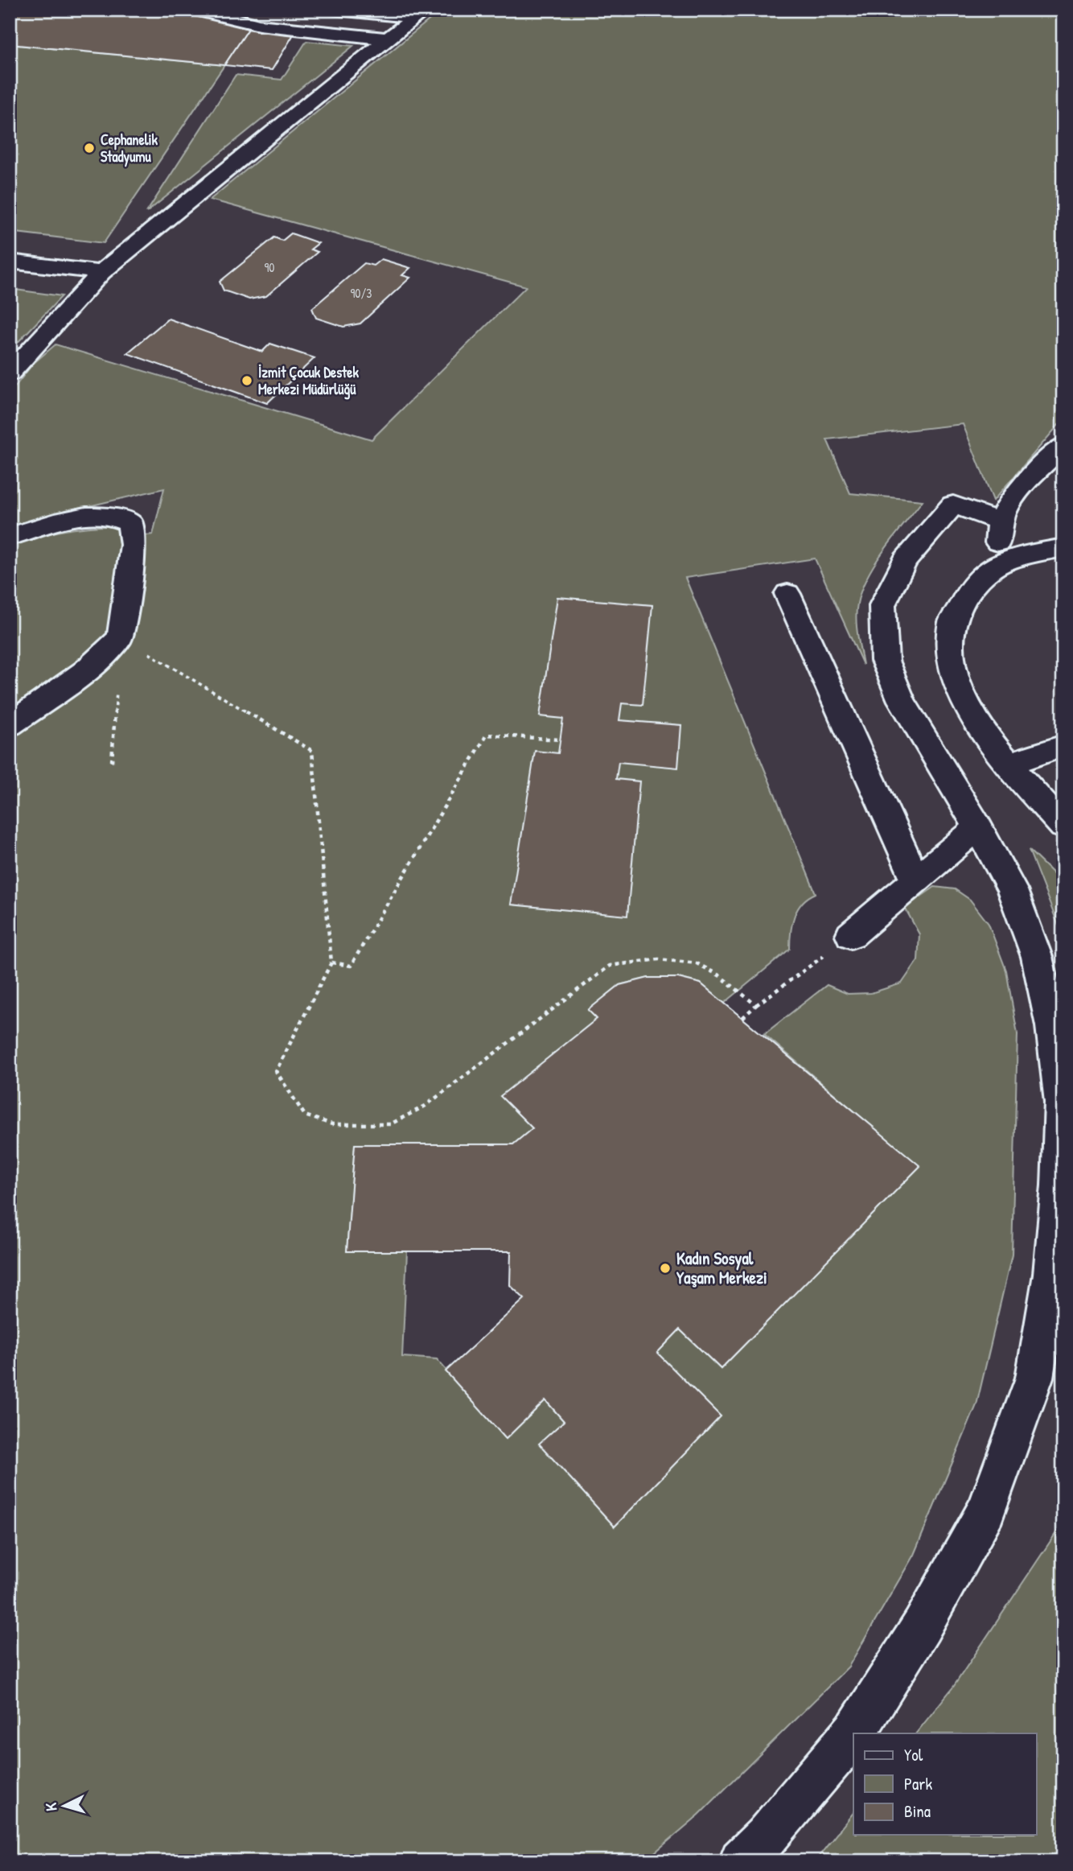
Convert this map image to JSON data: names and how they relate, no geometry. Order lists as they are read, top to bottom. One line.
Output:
{"places":["Cephanelik Stadyumu","İzmit Çocuk Destek Merkezi Müdürlüğü","Kadın Sosyal Yaşam Merkezi"],"house_numbers":["90","90/3"],"legend":["Yol","Park","Bina"],"north":"left"}
